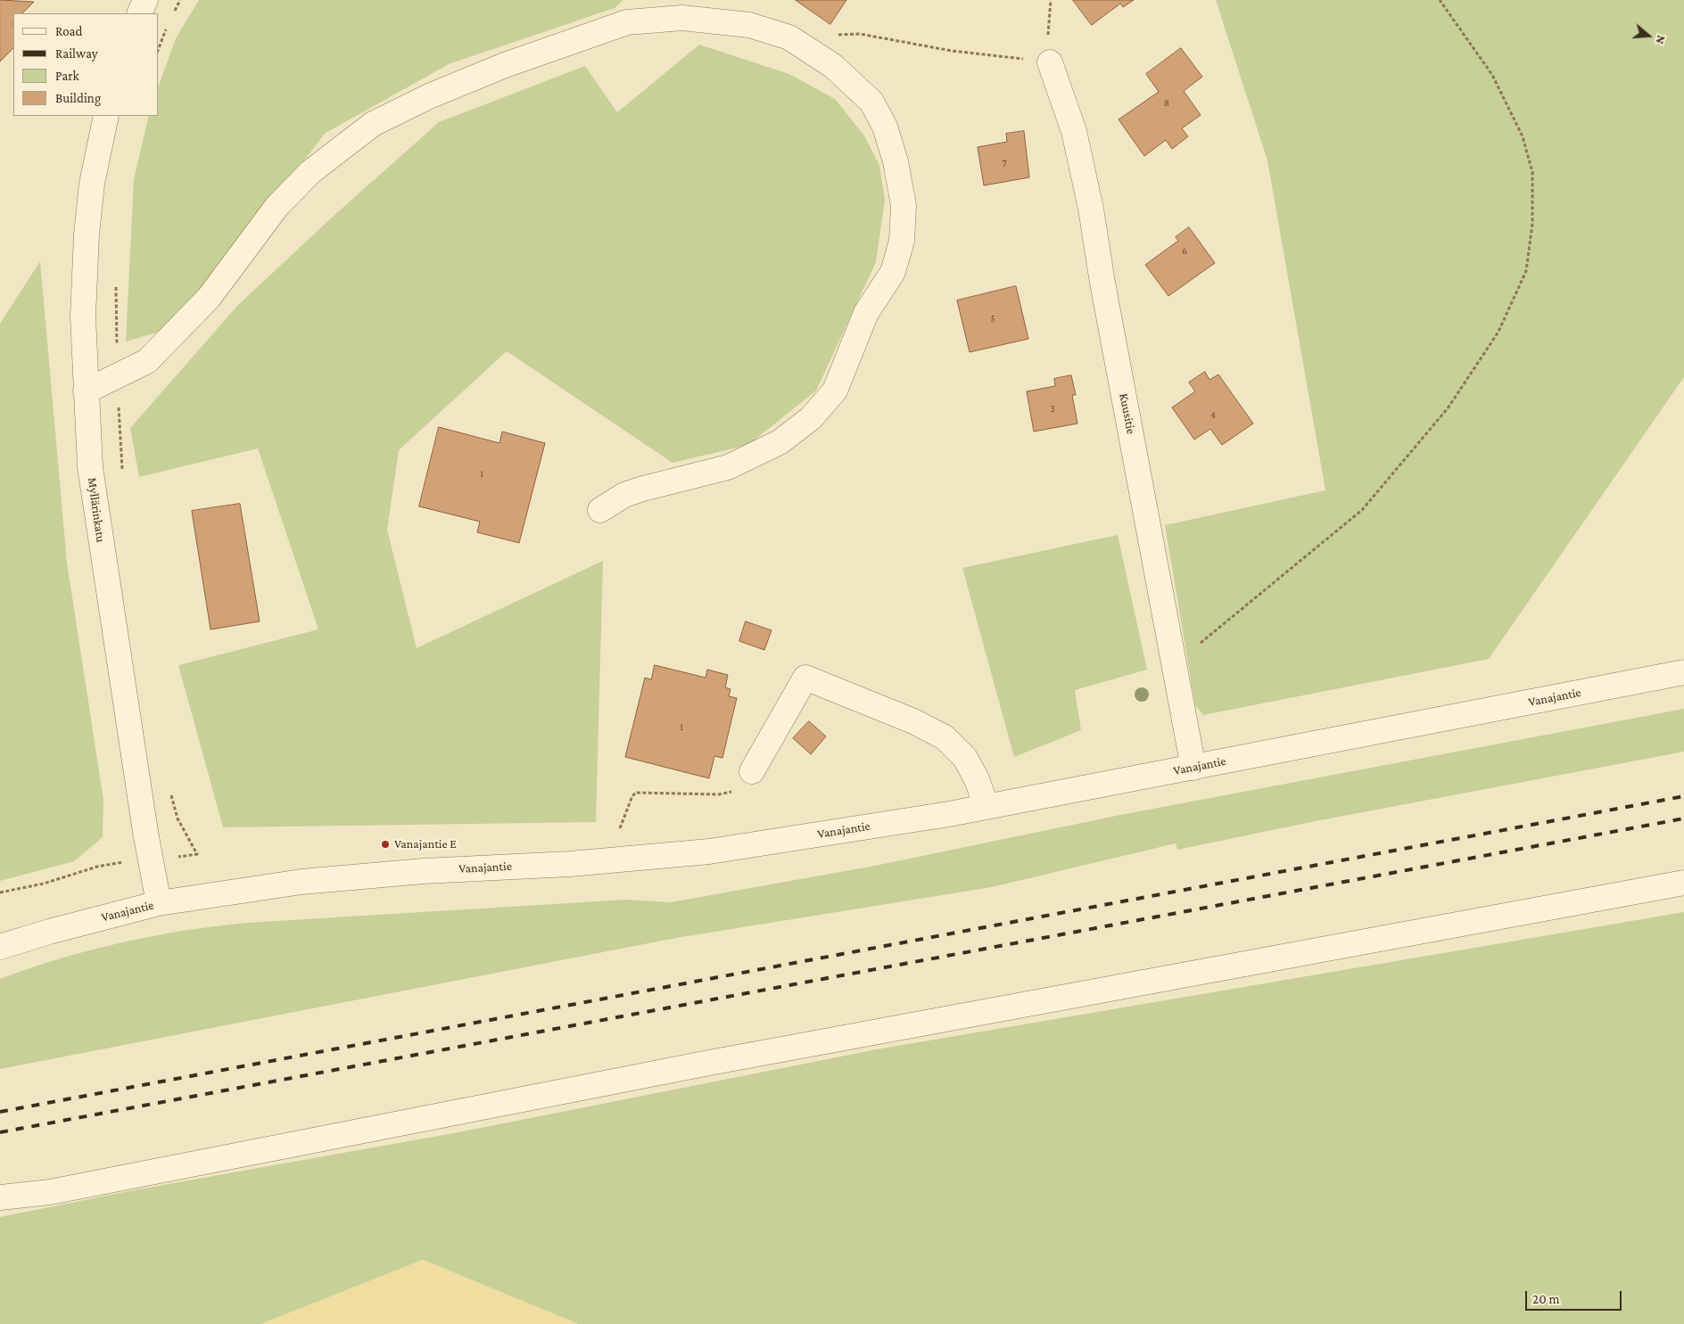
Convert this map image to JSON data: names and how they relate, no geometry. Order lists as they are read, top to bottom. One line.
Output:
{"streets":{"street":["Kuusitie","Myllärinkatu","Vanajantie"]},"crossings":[["Kuusitie","Vanajantie"],["Myllärinkatu","Vanajantie"]],"places":["Vanajantie E"],"house_numbers":["8","7","6","5","3","4","1","1"],"legend":["Road","Railway","Park","Building"],"scale_bar":"20 m","north":"right"}
